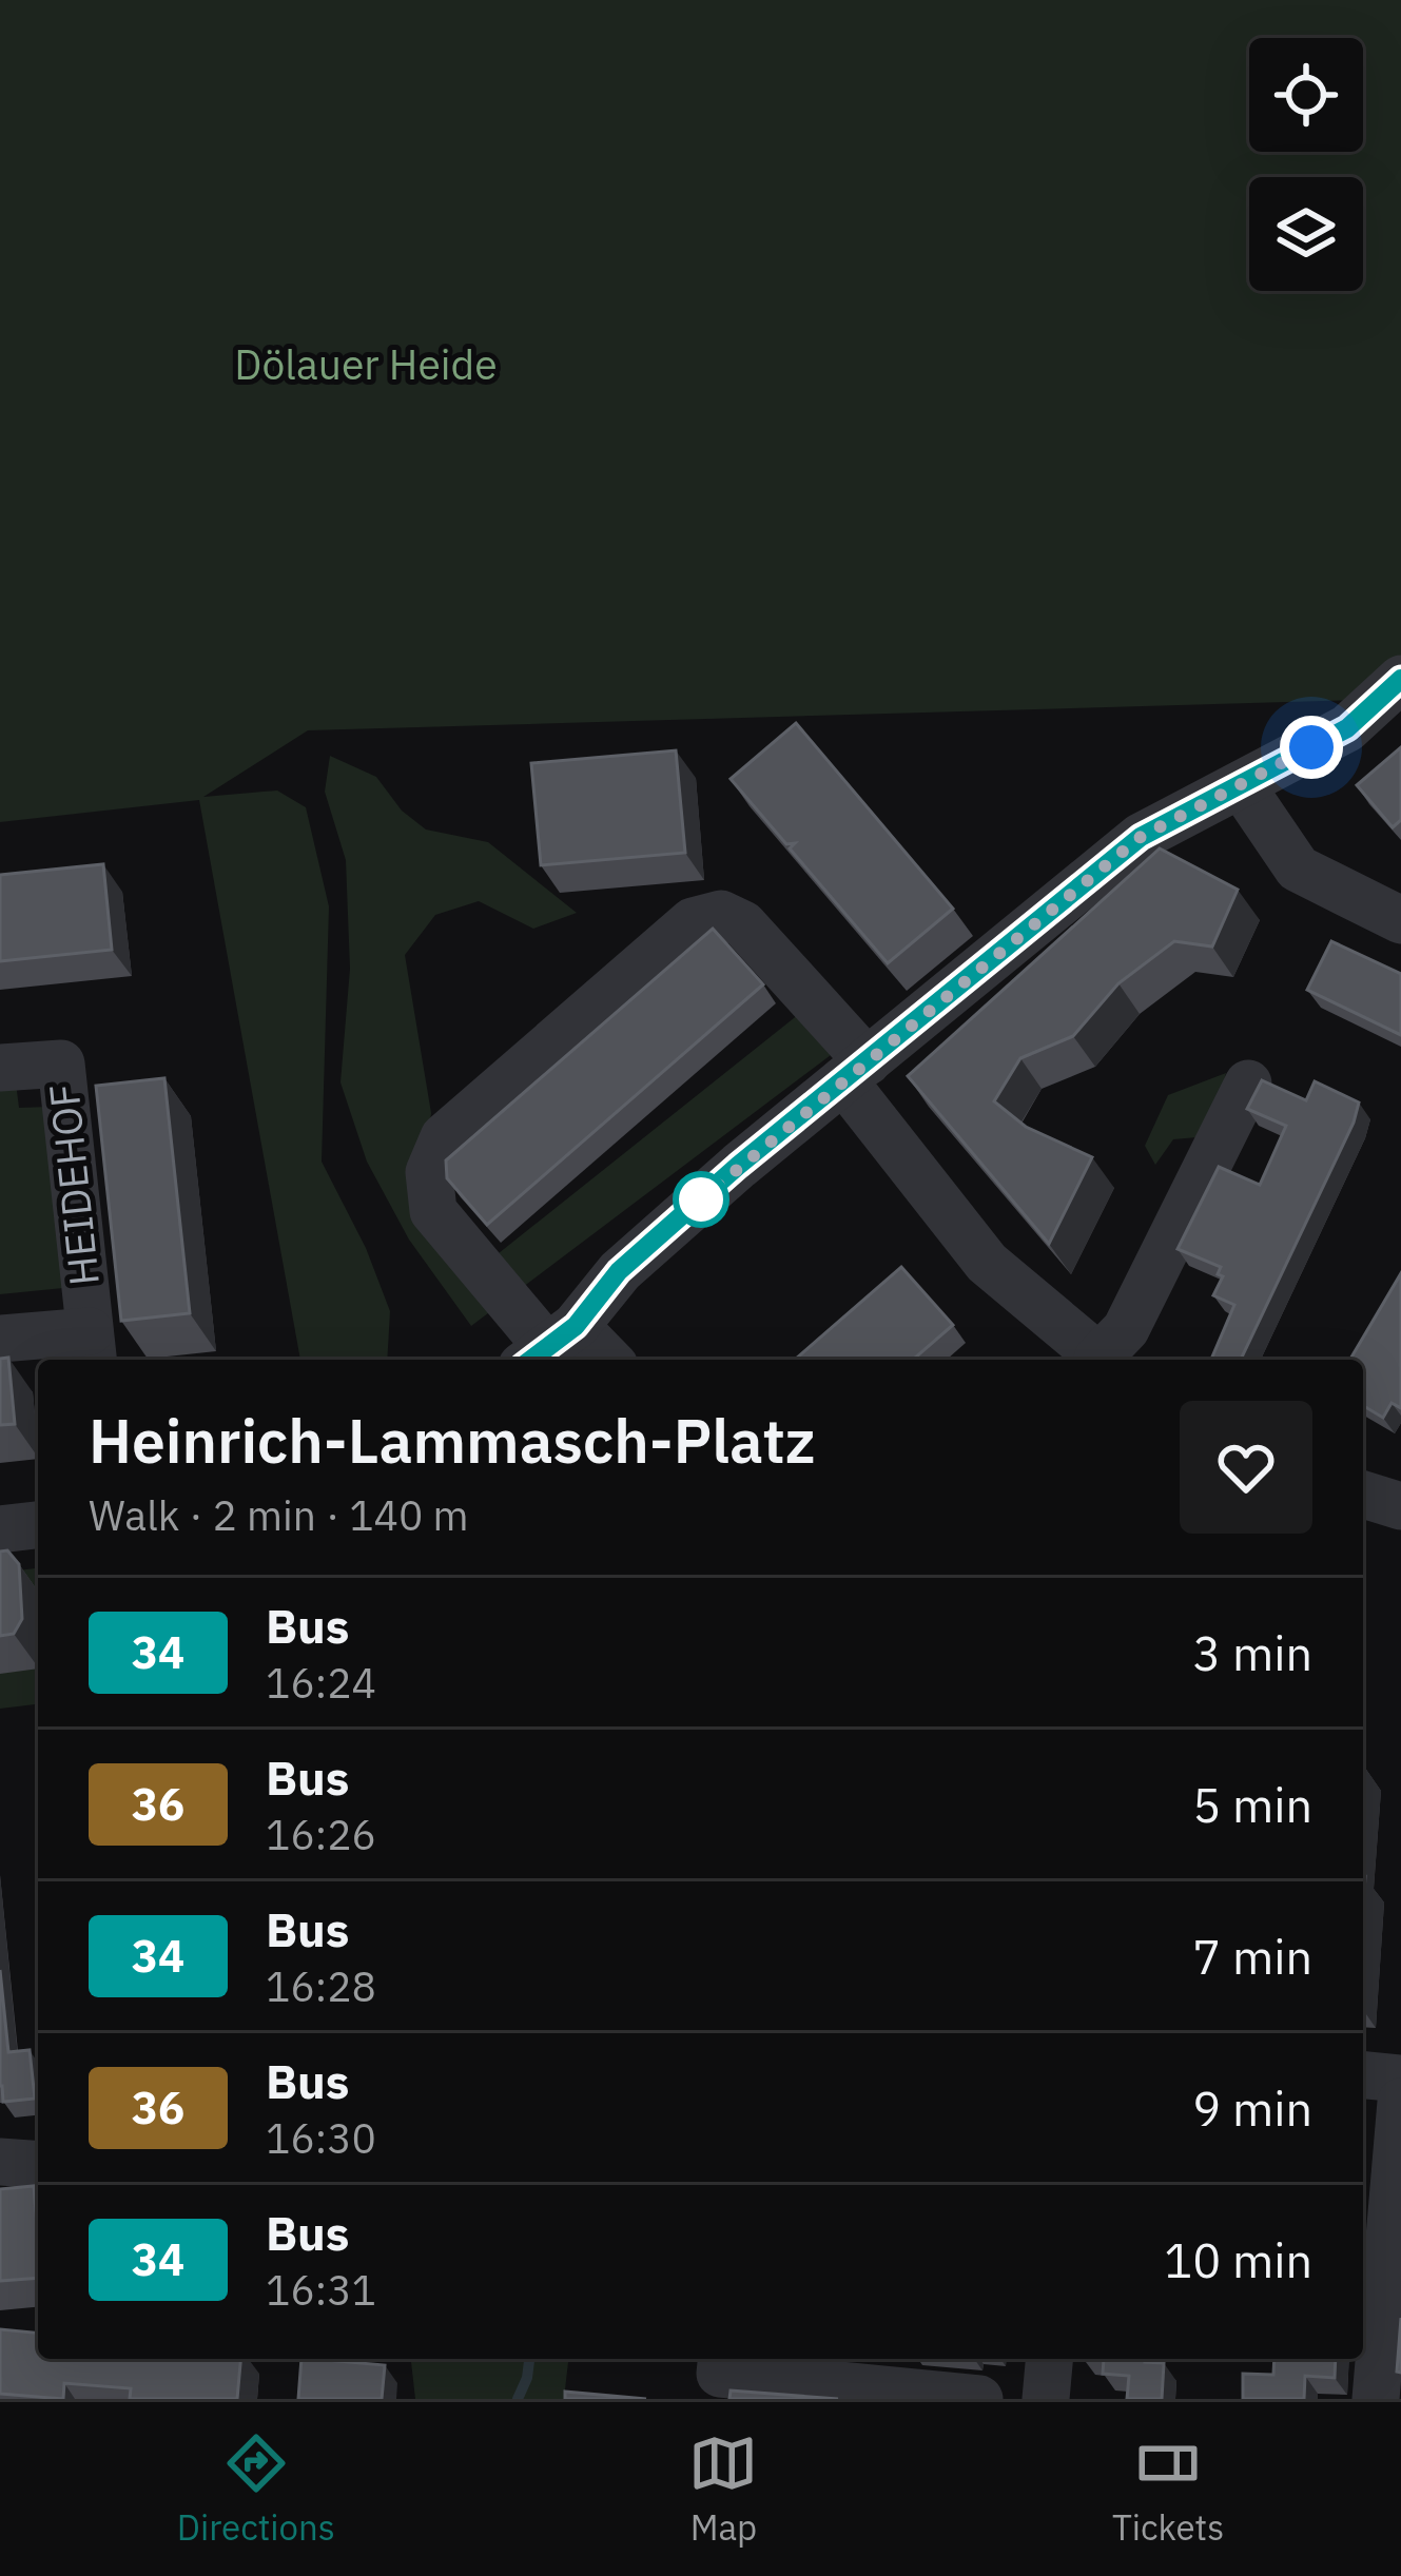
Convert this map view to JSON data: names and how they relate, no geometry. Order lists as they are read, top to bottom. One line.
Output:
{"streets":{"street":["HEIDEHOF"]},"parks":["Dölauer Heide"],"lines":["bus line 34"],"page":{"heading":["Heinrich-Lammasch-Platz","Walk · 2 min · 140 m"],"list":[{"mark":"34","name":"Bus","note":"16:24","value":"3 min"},{"mark":"36","name":"Bus","note":"16:26","value":"5 min"},{"mark":"34","name":"Bus","note":"16:28","value":"7 min"},{"mark":"36","name":"Bus","note":"16:30","value":"9 min"},{"mark":"34","name":"Bus","note":"16:31","value":"10 min"}],"tabs":["Directions","Map","Tickets"]}}
